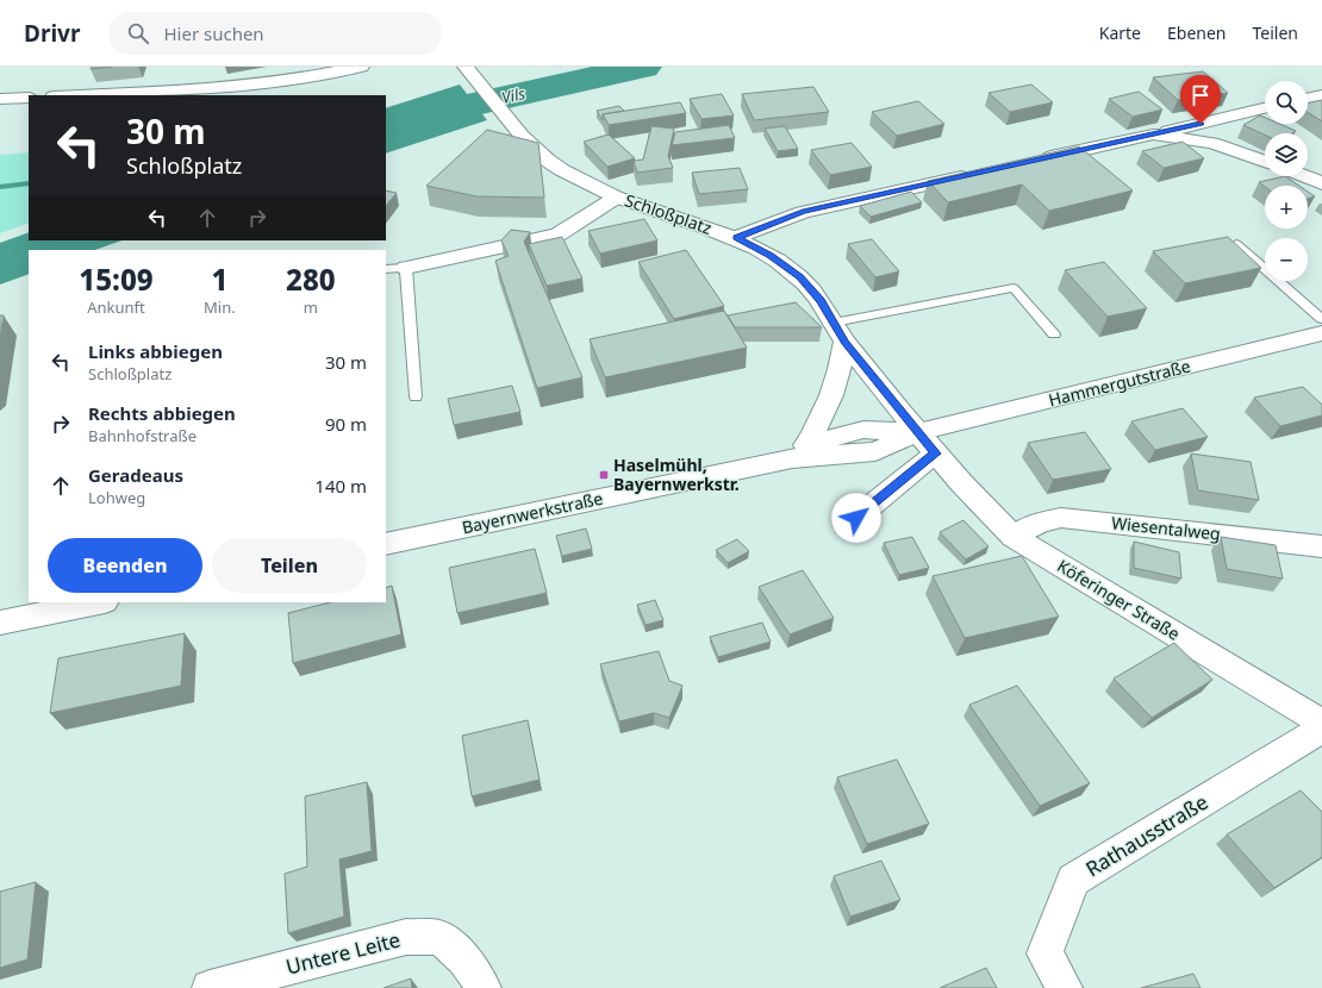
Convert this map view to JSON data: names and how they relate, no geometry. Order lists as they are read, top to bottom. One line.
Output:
{"streets":{"street":["Schloßplatz","Hammergutstraße","Bayernwerkstraße","Wiesentalweg","Köferinger Straße","Rathausstraße","Untere Leite"]},"crossings":[["Schloßplatz","Hammergutstraße"],["Schloßplatz","Bayernwerkstraße"],["Schloßplatz","Köferinger Straße"],["Hammergutstraße","Bayernwerkstraße"],["Wiesentalweg","Köferinger Straße"]],"water":["Vils"],"places":{"transit":["Haselmühl, Bayernwerkstr."]},"page":{"header":"Drivr","search":"Hier suchen","nav":["Karte","Ebenen","Teilen"],"map_buttons":["+","−"],"turn":["30 m","Schloßplatz"],"eta":["15:09","Ankunft","1","Min.","280","m"],"list":[{"name":"Links abbiegen","note":"Schloßplatz","value":"30 m"},{"name":"Rechts abbiegen","note":"Bahnhofstraße","value":"90 m"},{"name":"Geradeaus","note":"Lohweg","value":"140 m"}],"buttons":["Beenden","Teilen"]}}
